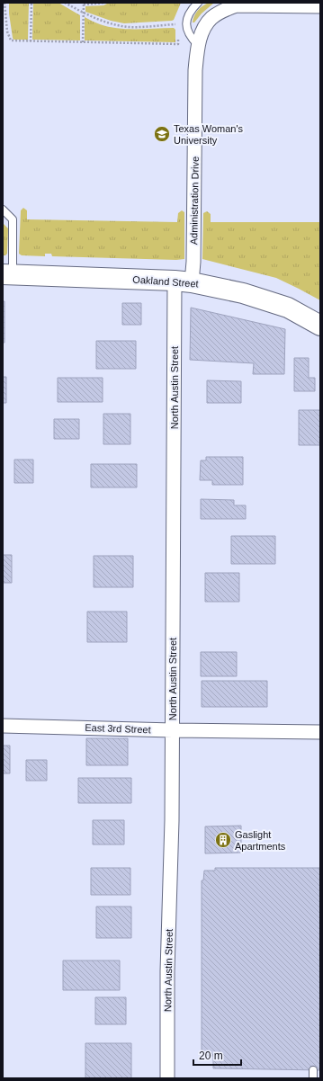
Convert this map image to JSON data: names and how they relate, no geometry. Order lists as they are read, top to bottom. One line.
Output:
{"streets":{"street":["Administration Drive","Oakland Street","North Austin Street","East 3rd Street"]},"crossings":[["Administration Drive","Oakland Street"],["Administration Drive","North Austin Street"],["Oakland Street","North Austin Street"],["North Austin Street","East 3rd Street"]],"places":{"school or university":["Texas Woman's University"],"building":["Gaslight Apartments"]},"scale_bar":"20 m"}
